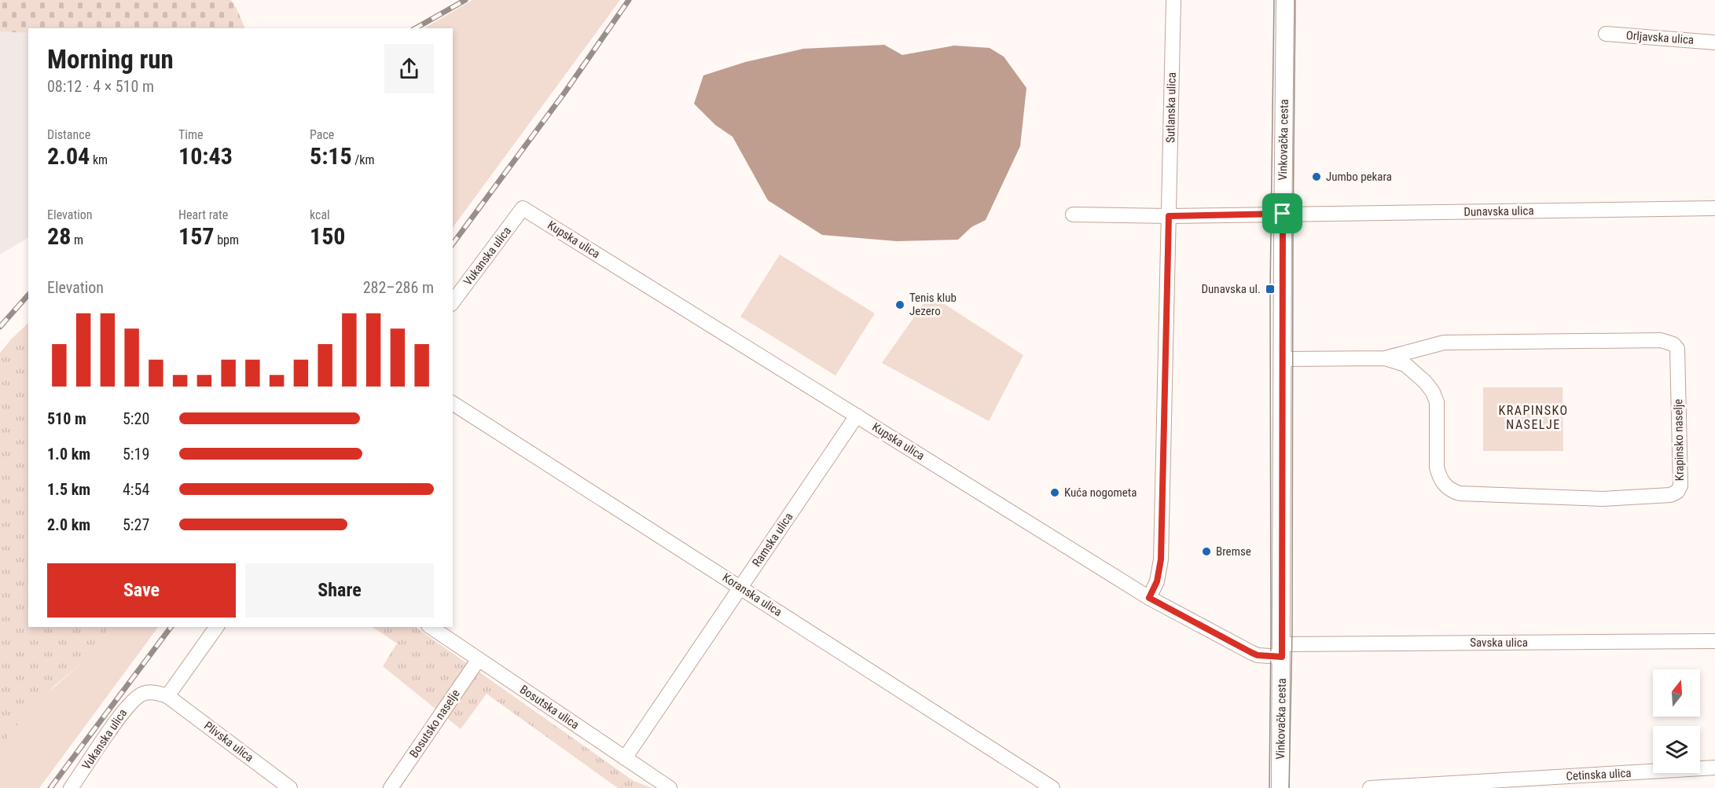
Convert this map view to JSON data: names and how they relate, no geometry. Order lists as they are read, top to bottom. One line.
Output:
{"streets":{"main road":["Vinkovačka cesta"],"street":["Orljavska ulica","Sutlanska ulica","Dunavska ulica","Kupska ulica","Vukanska ulica","Krapinsko naselje","Ramska ulica","Koranska ulica","Savska ulica","Bosutska ulica","Bosutsko naselje","Plivska ulica","Cetinska ulica"]},"crossings":[["Sutlanska ulica","Kupska ulica"],["Vinkovačka cesta","Dunavska ulica"],["Vinkovačka cesta","Kupska ulica"],["Vinkovačka cesta","Krapinsko naselje"],["Vinkovačka cesta","Savska ulica"],["Kupska ulica","Vukanska ulica"],["Kupska ulica","Ramska ulica"],["Kupska ulica","Savska ulica"],["Vukanska ulica","Plivska ulica"],["Ramska ulica","Koranska ulica"],["Ramska ulica","Bosutska ulica"],["Bosutska ulica","Bosutsko naselje"]],"districts":["KRAPINSKO NASELJE"],"places":{"other":["Jumbo pekara","Tenis klub Jezero","Kuća nogometa","Bremse"],"transit":["Dunavska ul."]},"north":"top","page":{"heading":["Morning run","08:12 · 4 × 510 m"],"stats":[["Distance","2.04 km"],["Time","10:43"],["Pace","5:15 /km"],["Elevation","28 m"],["Heart rate","157 bpm"],["kcal","150"]],"chart":["Elevation","282–286 m"],"list":[{"name":"510 m","note":"5:20"},{"name":"1.0 km","note":"5:19"},{"name":"1.5 km","note":"4:54"},{"name":"2.0 km","note":"5:27"}],"buttons":["Save","Share"]}}
